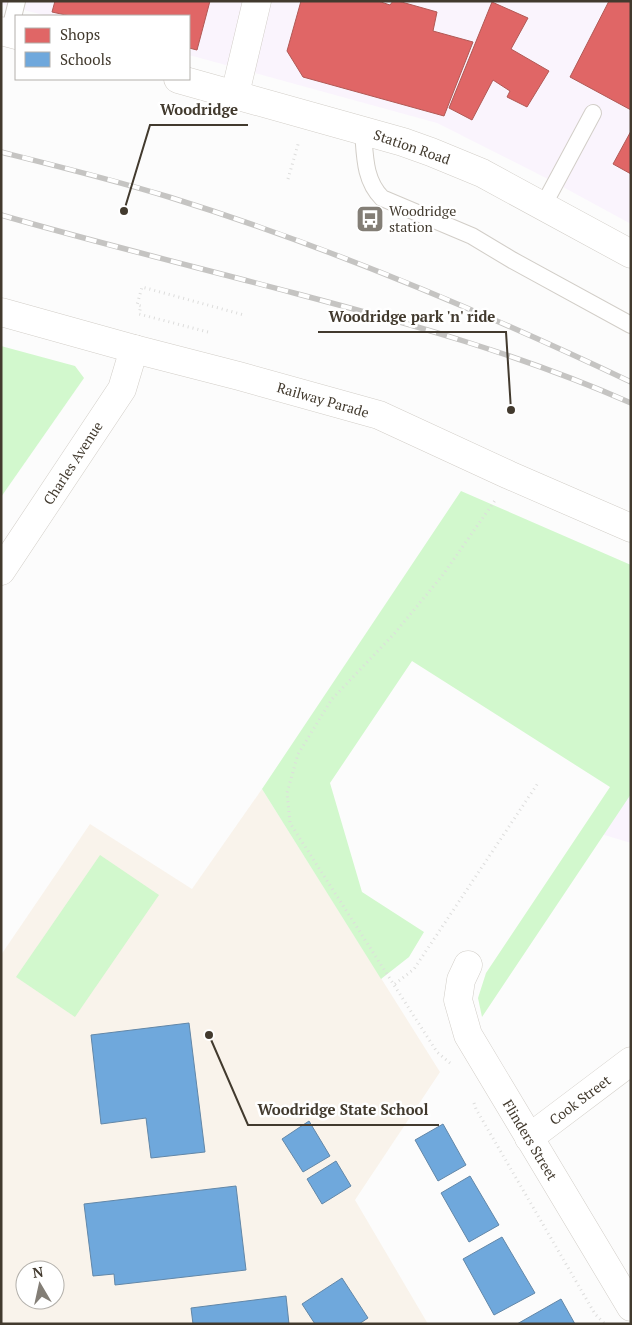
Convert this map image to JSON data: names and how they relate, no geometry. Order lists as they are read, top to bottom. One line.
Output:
{"streets":{"street":["Station Road","Railway Parade","Charles Avenue","Cook Street","Flinders Street"]},"crossings":[["Railway Parade","Charles Avenue"],["Cook Street","Flinders Street"]],"places":{"other":["Woodridge","Woodridge park 'n' ride","Woodridge State School"],"bus stop":["Woodridge station"]},"legend":["Shops","Schools"],"north":"top"}
